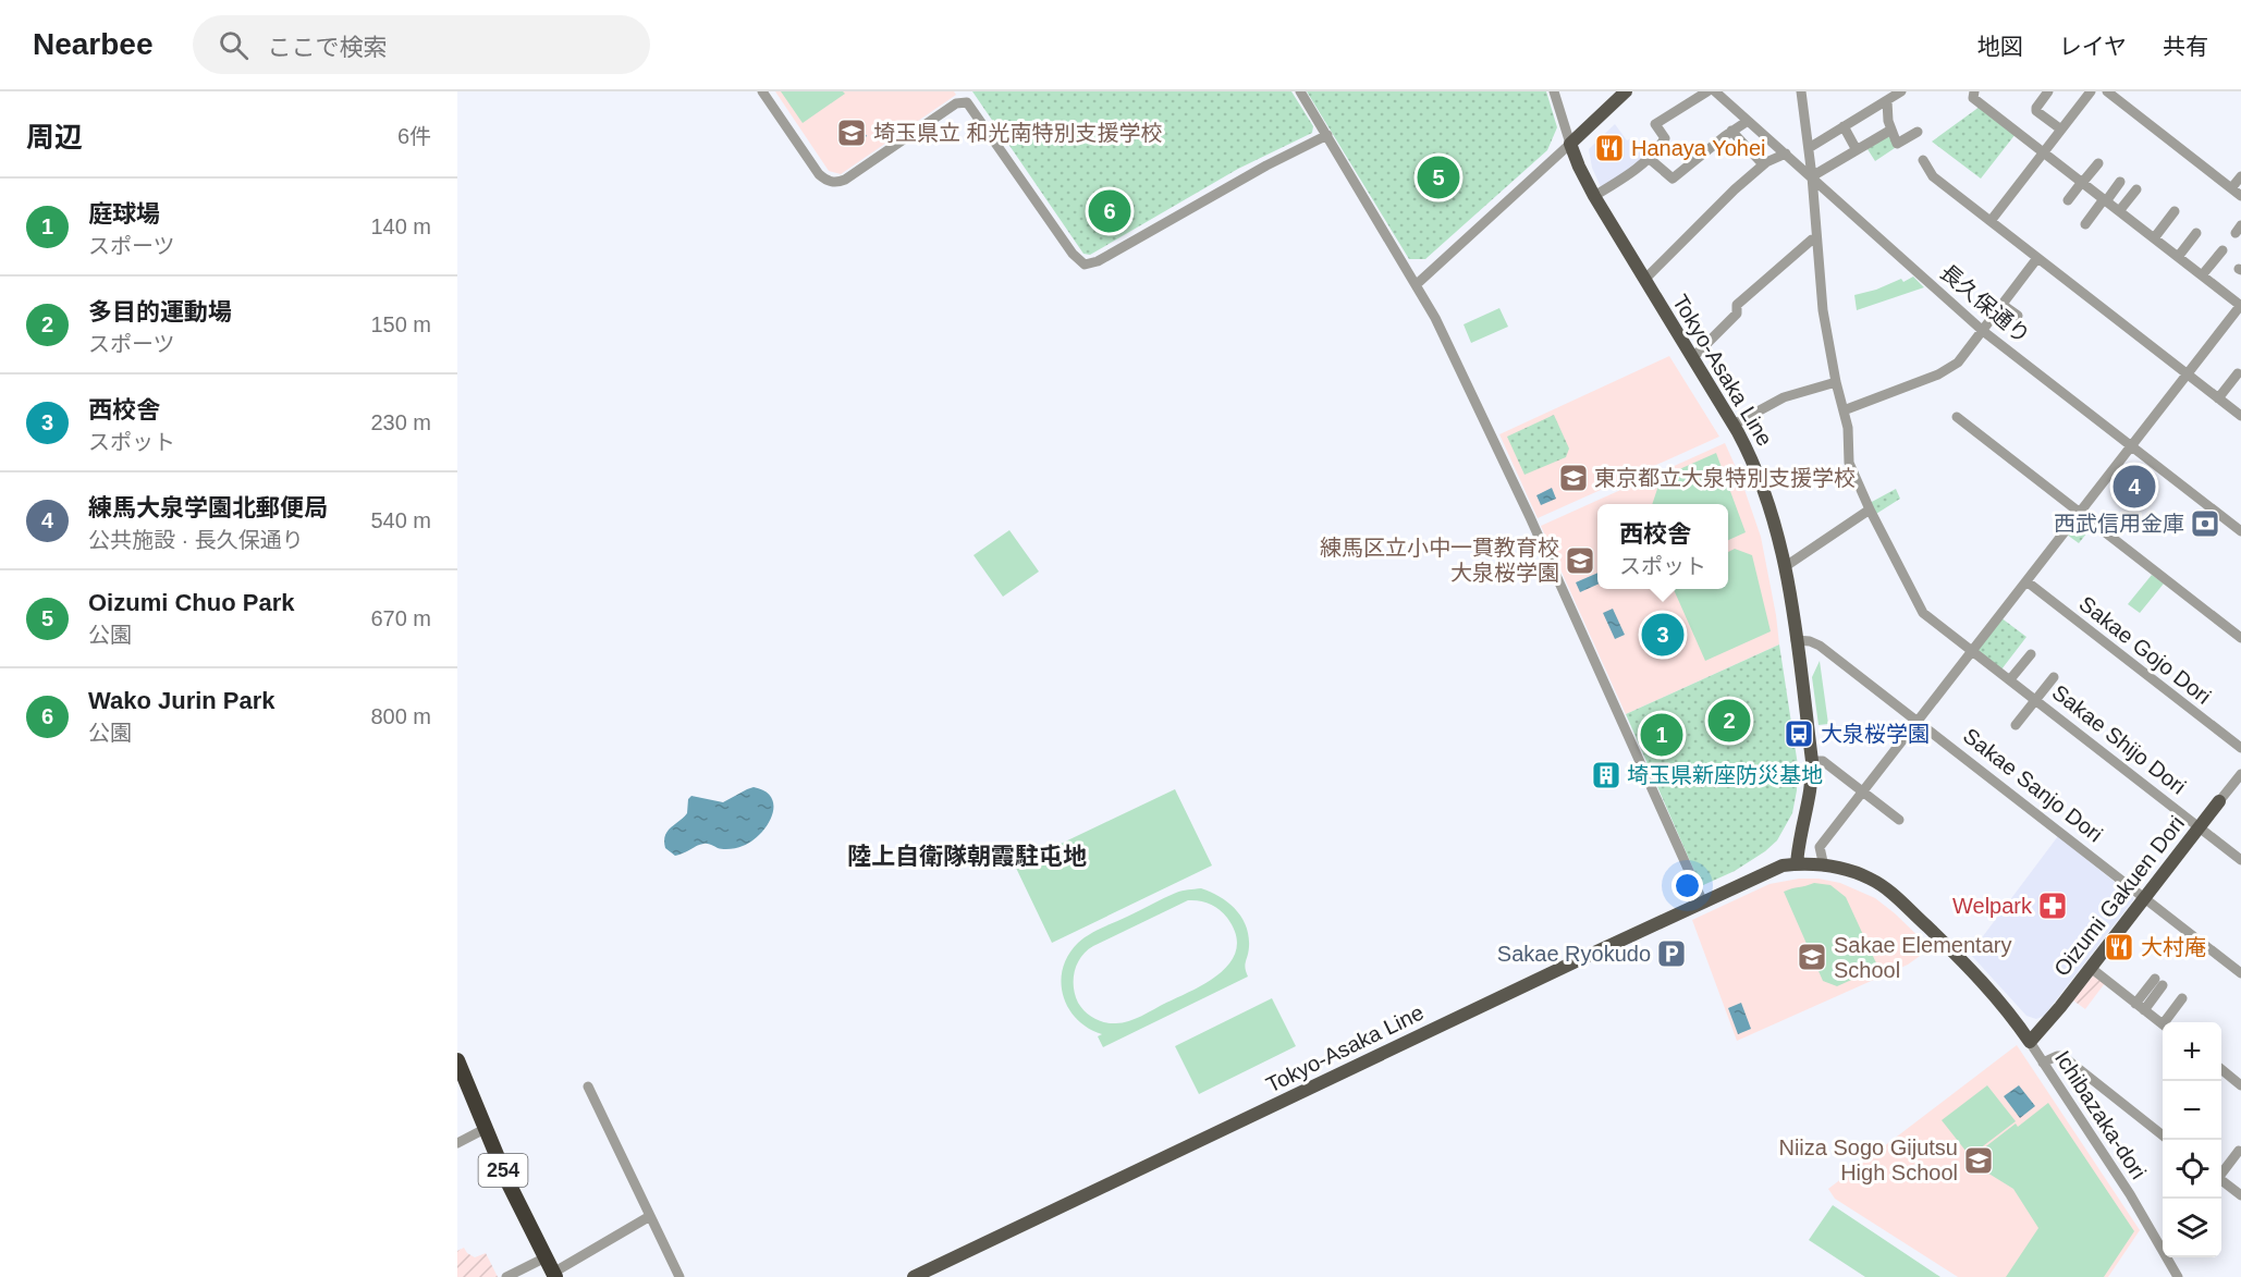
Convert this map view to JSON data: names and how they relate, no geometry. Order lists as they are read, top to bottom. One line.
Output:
{"streets":{"highway":["254"],"main road":["Tokyo-Asaka Line","Oizumi Gakuen Dori"],"street":["長久保通り","Sakae Gojo Dori","Sakae Shijo Dori","Sakae Sanjo Dori","Ichibazaka-dori"]},"crossings":[["長久保通り","Sakae Shijo Dori"],["Tokyo-Asaka Line","Sakae Sanjo Dori"],["Tokyo-Asaka Line","Oizumi Gakuen Dori"],["Tokyo-Asaka Line","Ichibazaka-dori"],["Sakae Shijo Dori","Oizumi Gakuen Dori"],["Sakae Sanjo Dori","Oizumi Gakuen Dori"],["Oizumi Gakuen Dori","Ichibazaka-dori"]],"districts":["陸上自衛隊朝霞駐屯地"],"places":{"school or university":["埼玉県立 和光南特別支援学校","東京都立大泉特別支援学校","練馬区立小中一貫教育校 大泉桜学園","Sakae Elementary School","Niiza Sogo Gijutsu High School"],"restaurant":["Hanaya Yohei","大村庵"],"bank":["西武信用金庫"],"bus stop":["大泉桜学園"],"building":["埼玉県新座防災基地"],"pharmacy":["Welpark"],"parking":["Sakae Ryokudo"]},"page":{"header":"Nearbee","search":"ここで検索","nav":["地図","レイヤ","共有"],"heading":["周辺","6件"],"pins":["5","6","4","3","2","1"],"list":[{"mark":"1","name":"庭球場","note":"スポーツ","value":"140 m"},{"mark":"2","name":"多目的運動場","note":"スポーツ","value":"150 m"},{"mark":"3","name":"西校舎","note":"スポット","value":"230 m"},{"mark":"4","name":"練馬大泉学園北郵便局","note":"公共施設 · 長久保通り","value":"540 m"},{"mark":"5","name":"Oizumi Chuo Park","note":"公園","value":"670 m"},{"mark":"6","name":"Wako Jurin Park","note":"公園","value":"800 m"}],"popup":["西校舎","スポット"],"map_buttons":["+","−"]}}
